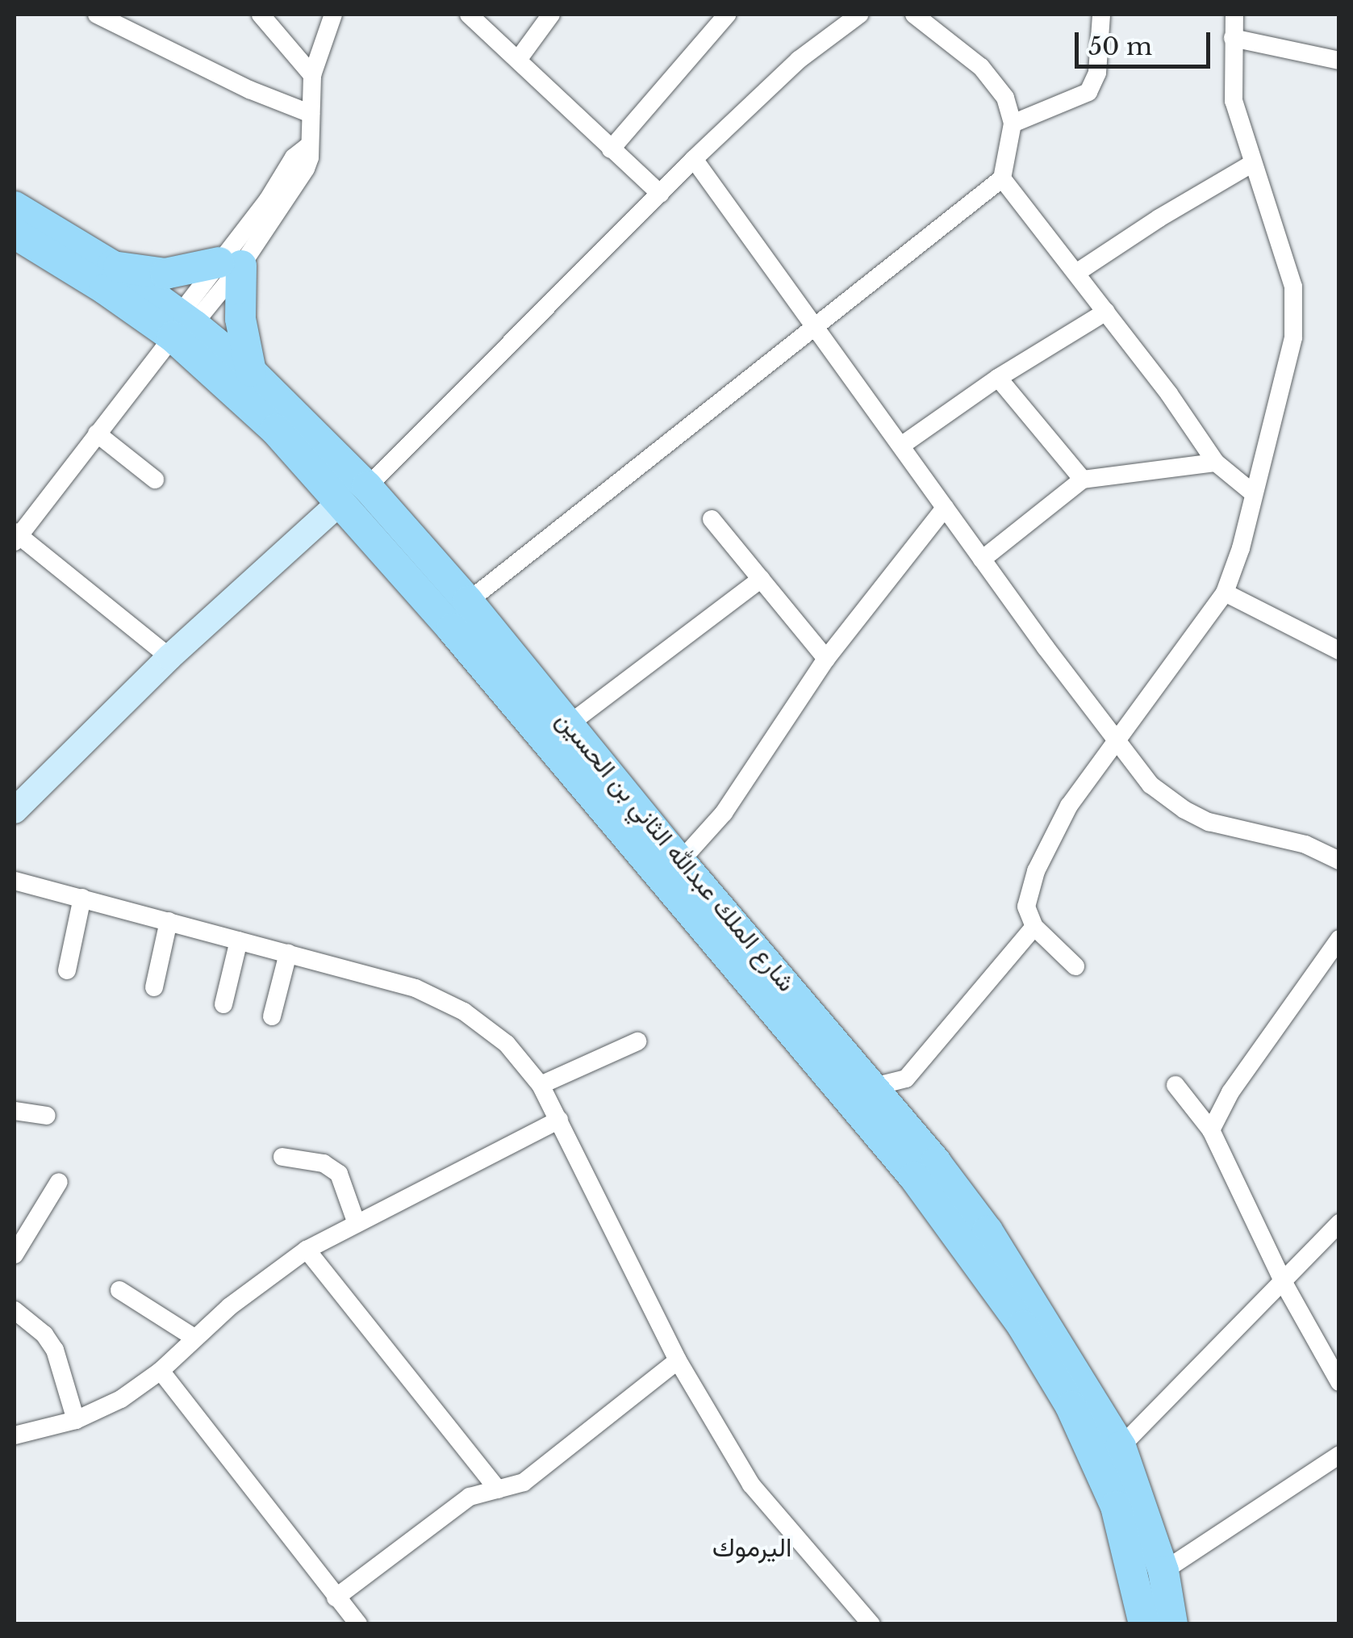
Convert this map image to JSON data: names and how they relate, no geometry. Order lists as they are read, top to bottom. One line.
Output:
{"streets":{"main road":["شارع الملك عبدالله الثاني بن الحسين"]},"districts":["اليرموك"],"scale_bar":"50 m"}
